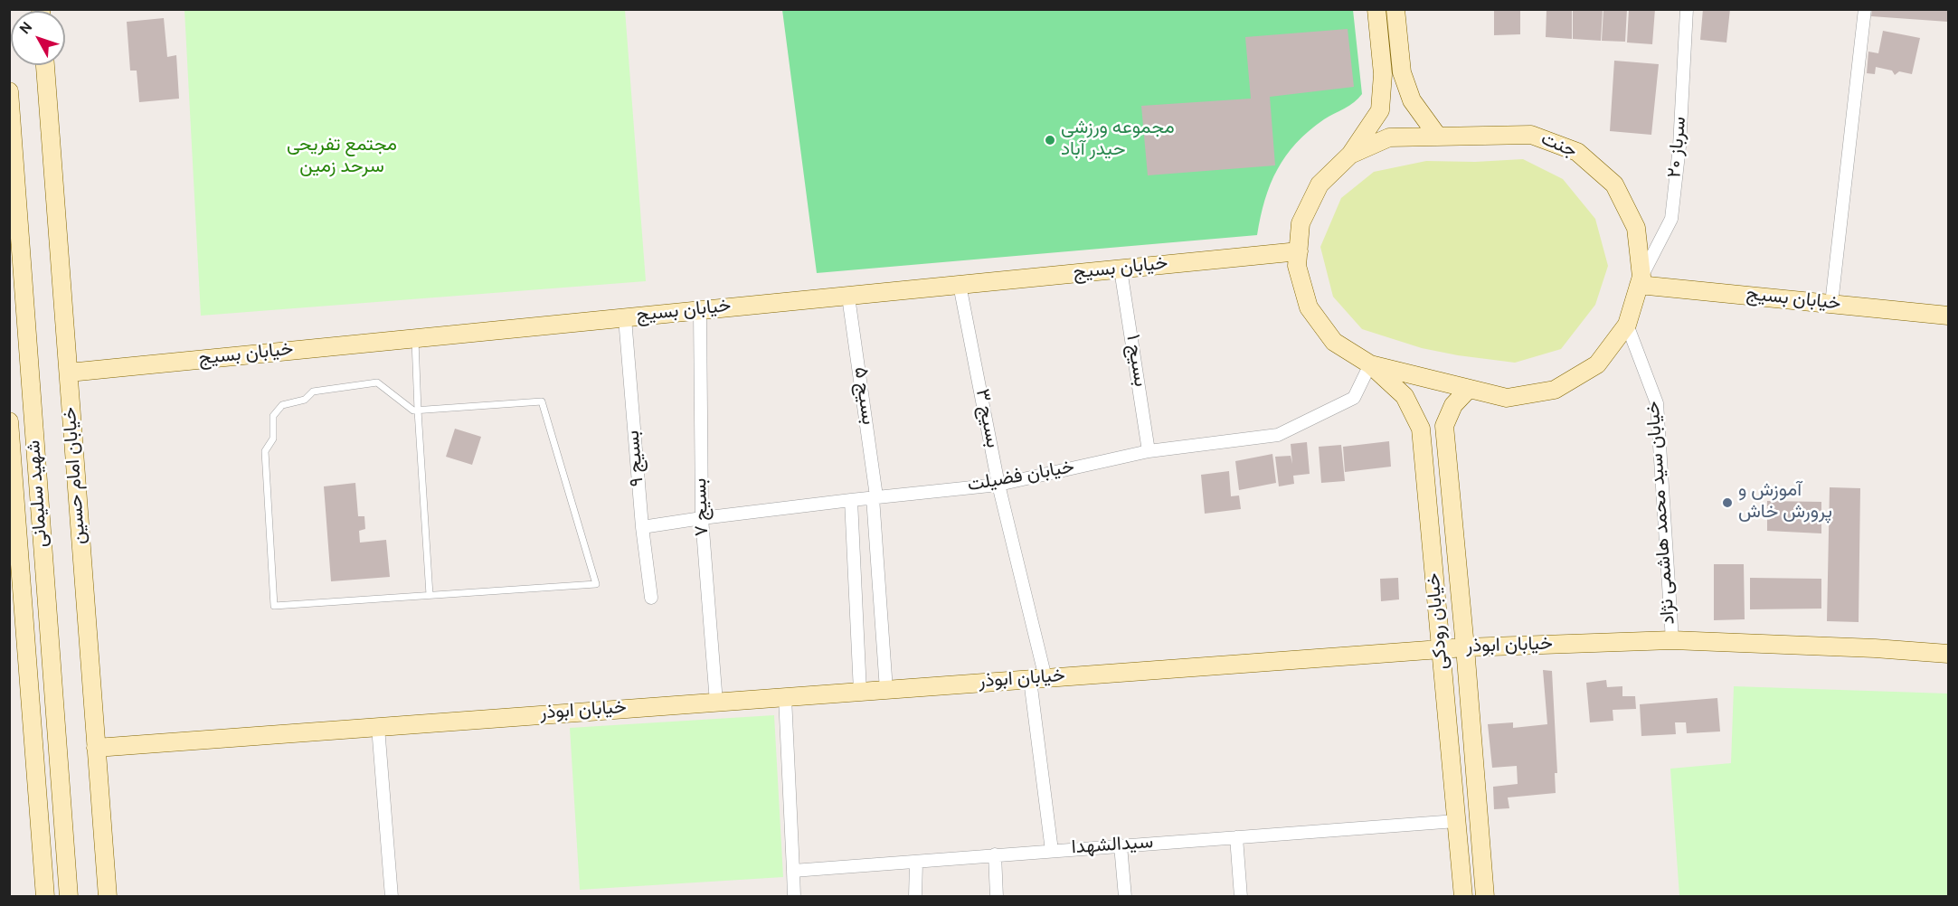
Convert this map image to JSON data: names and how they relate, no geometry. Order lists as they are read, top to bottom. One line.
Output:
{"streets":{"street":["جنت","سرباز ۲۰","خیابان بسیج","بسیج ۱","بسیج ۵","بسیج ۳","بسیج ۹","خیابان امام حسین","خیابان فضیلت","شهید سلیمانی","بسیج ۷","خیابان سید محمد هاشمی نژاد","خیابان رودکی","خیابان ابوذر","سیدالشهدا"]},"crossings":[["جنت","سرباز ۲۰"],["جنت","خیابان بسیج"],["جنت","خیابان فضیلت"],["جنت","خیابان سید محمد هاشمی نژاد"],["جنت","خیابان رودکی"],["سرباز ۲۰","خیابان بسیج"],["خیابان بسیج","بسیج ۱"],["خیابان بسیج","بسیج ۵"],["خیابان بسیج","بسیج ۳"],["خیابان بسیج","بسیج ۹"],["خیابان بسیج","خیابان امام حسین"],["خیابان بسیج","بسیج ۷"],["بسیج ۱","خیابان فضیلت"],["بسیج ۵","خیابان فضیلت"],["بسیج ۵","خیابان ابوذر"],["بسیج ۳","خیابان فضیلت"],["بسیج ۳","خیابان ابوذر"],["بسیج ۳","سیدالشهدا"],["بسیج ۹","خیابان فضیلت"],["خیابان امام حسین","خیابان ابوذر"],["خیابان فضیلت","بسیج ۷"],["خیابان فضیلت","خیابان رودکی"],["بسیج ۷","خیابان ابوذر"],["خیابان سید محمد هاشمی نژاد","خیابان ابوذر"],["خیابان رودکی","خیابان ابوذر"],["خیابان رودکی","سیدالشهدا"]],"parks":["مجتمع تفریحی سرحد زمین"],"places":["مجموعه ورزشی حیدر آباد","آموزش و پرورش خاش"],"north":"top left"}
